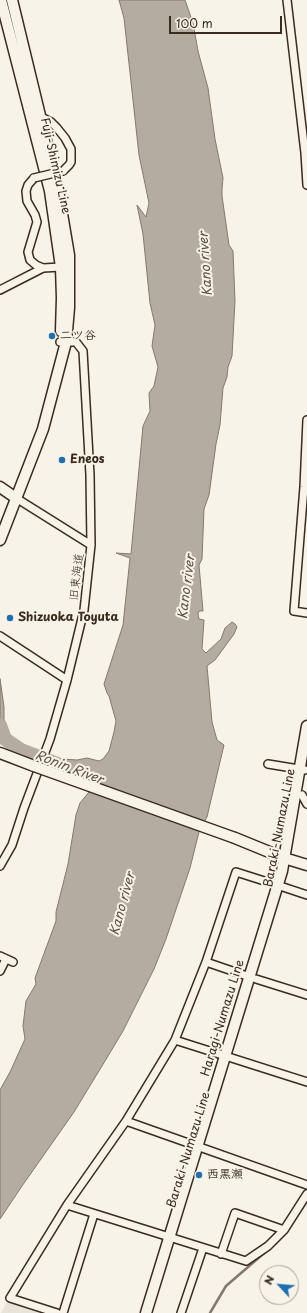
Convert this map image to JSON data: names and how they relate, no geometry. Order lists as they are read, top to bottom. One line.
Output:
{"streets":{"main road":["Fuji-Shimizu Line","Baraki-Numazu Line"],"street":["旧東海道"]},"crossings":[["Fuji-Shimizu Line","旧東海道"]],"water":["Kano river","Ronin River"],"places":["二ツ谷","Eneos","Shizuoka Toyuta","西黒瀬"],"scale_bar":"100 m","north":"top left"}
